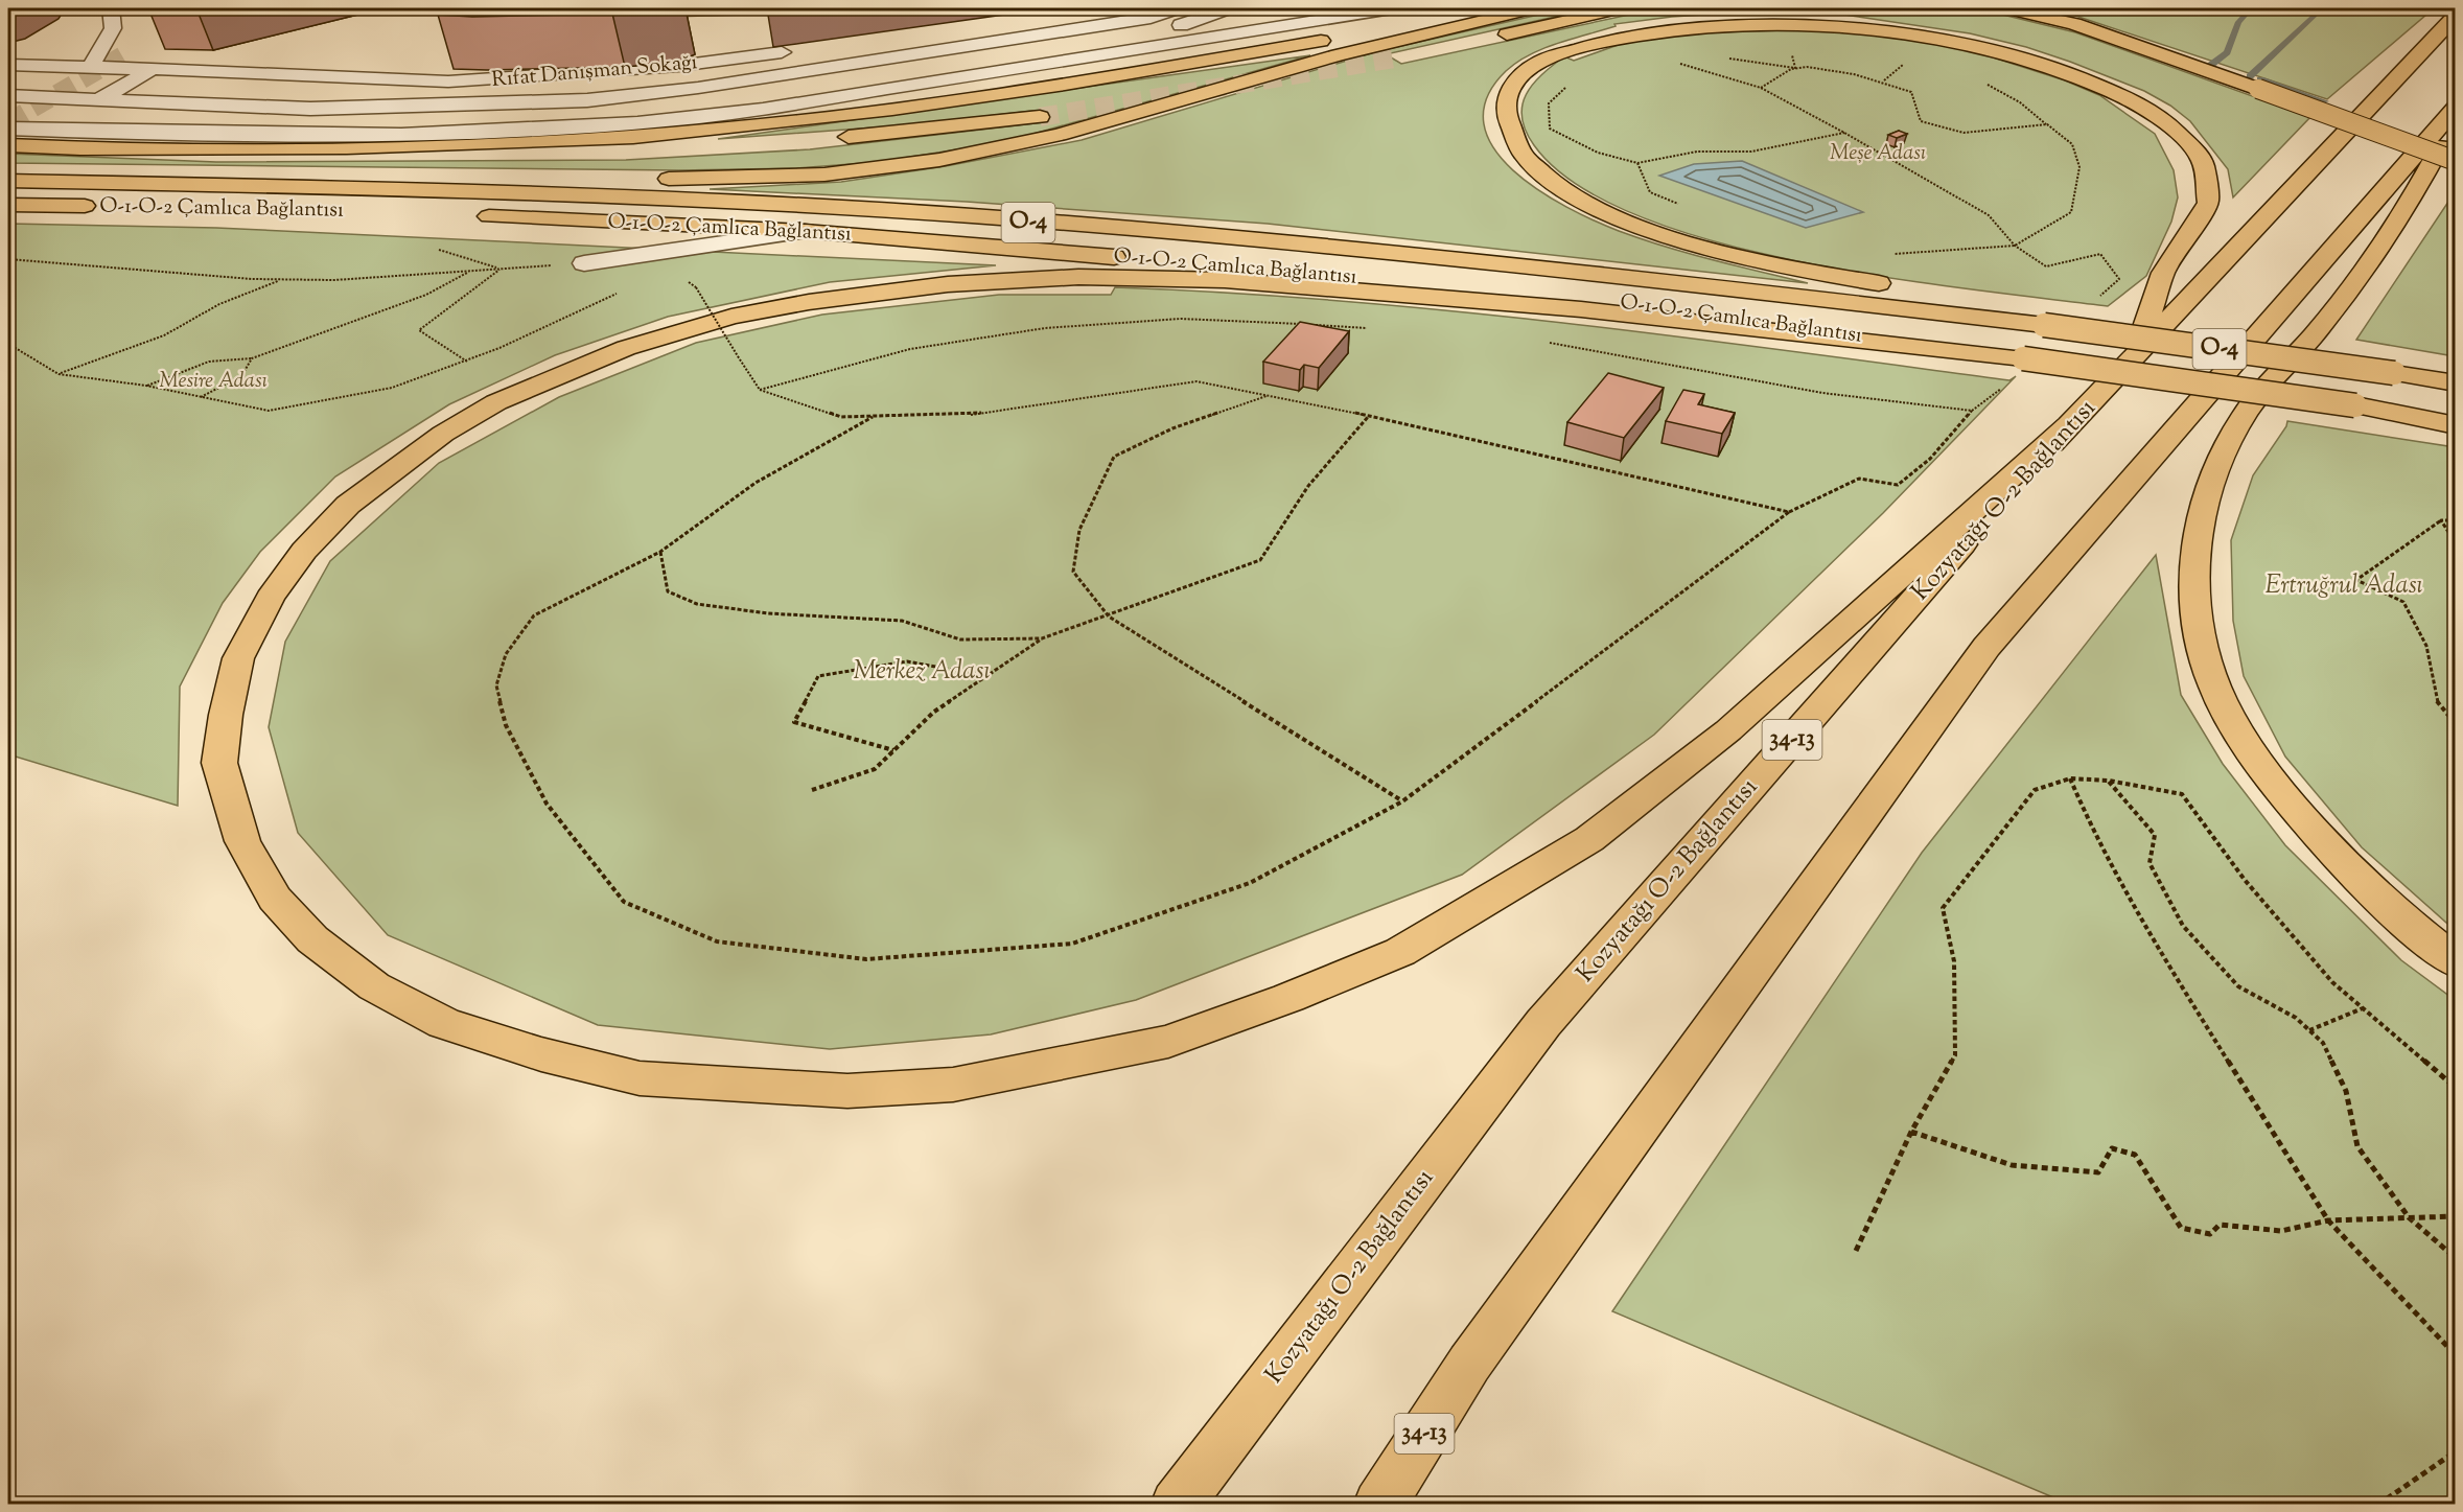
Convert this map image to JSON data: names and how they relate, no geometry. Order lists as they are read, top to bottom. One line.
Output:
{"streets":{"highway":["O-1-O-2 Çamlıca Bağlantısı","O-4","Kozyatağı O-2 Bağlantısı","34-13"],"street":["Rıfat Danışman Sokağı"]},"crossings":[["O-1-O-2 Çamlıca Bağlantısı","O-4"]],"parks":["Meşe Adası","Mesire Adası","Ertruğrul Adası","Merkez Adası"]}
